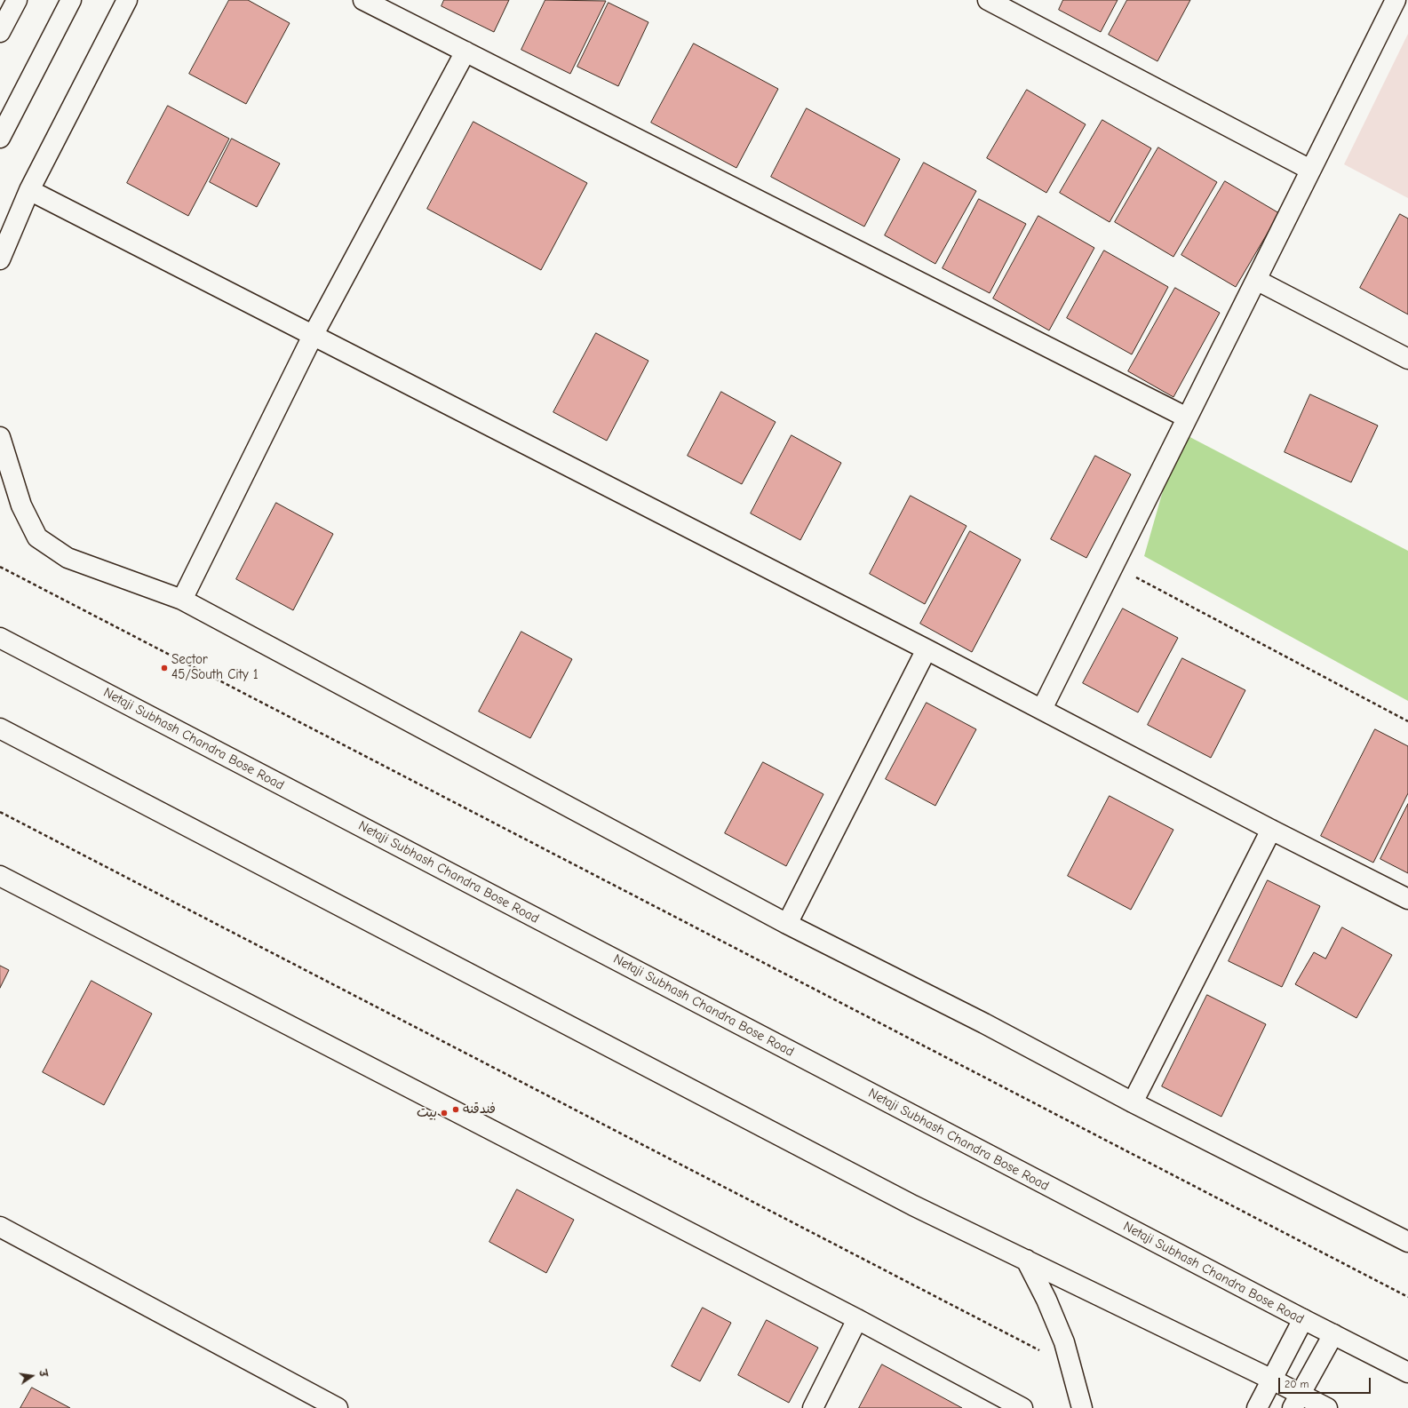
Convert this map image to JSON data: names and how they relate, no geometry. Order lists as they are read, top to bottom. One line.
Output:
{"streets":{"street":["Netaji Subhash Chandra Bose Road"]},"places":["Sector 45/South City 1","فندقنه","بيت"],"scale_bar":"20 m","north":"right"}
